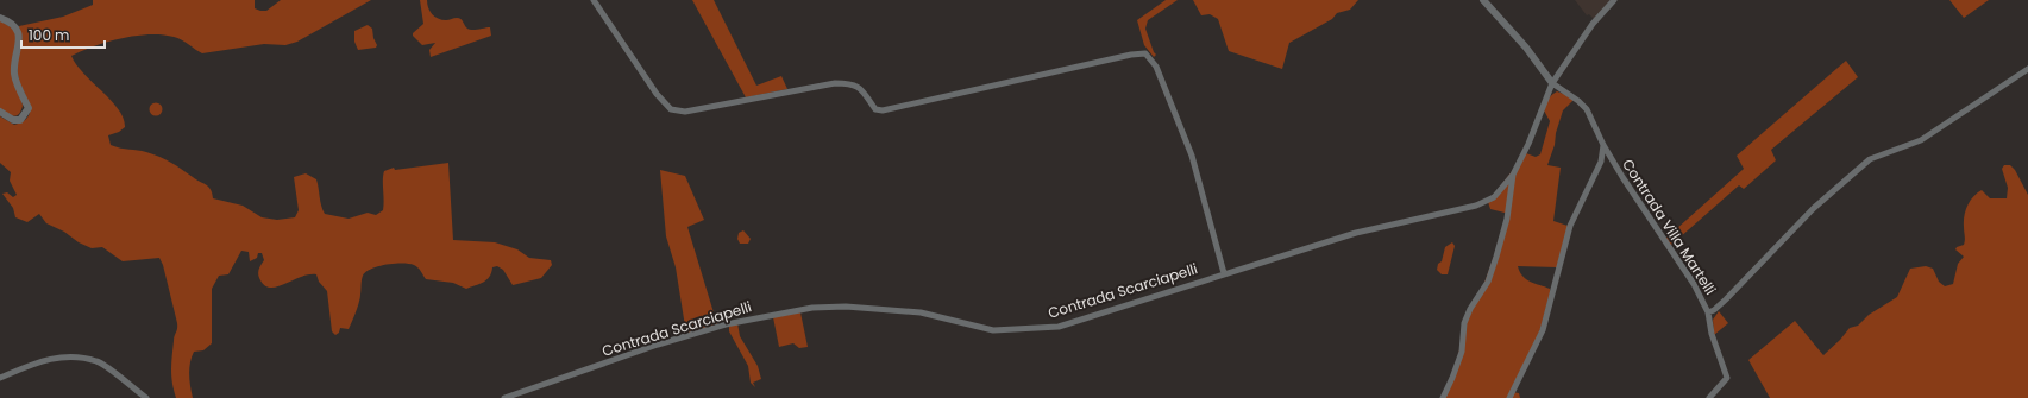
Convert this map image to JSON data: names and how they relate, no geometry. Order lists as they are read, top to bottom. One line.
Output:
{"streets":{"street":["Contrada Villa Martelli","Contrada Scarciapelli"]},"scale_bar":"100 m"}
